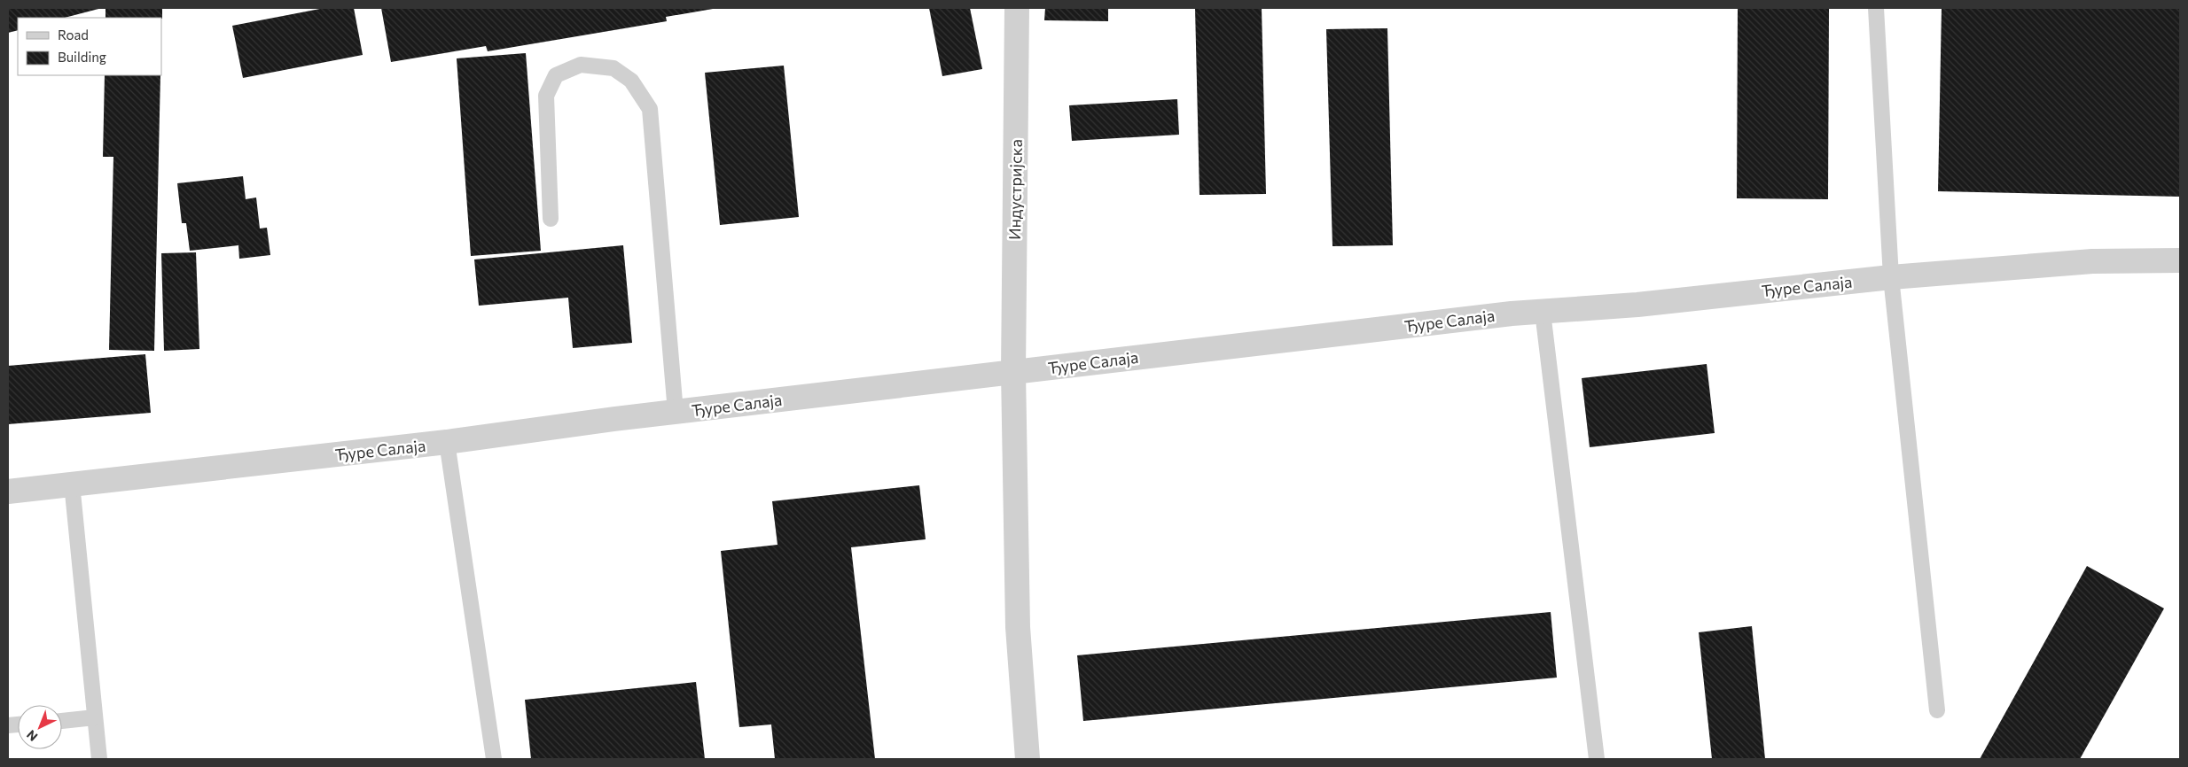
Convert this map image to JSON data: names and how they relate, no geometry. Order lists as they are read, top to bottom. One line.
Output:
{"streets":{"street":["Индустријска","Ђуре Салаја"]},"crossings":[["Индустријска","Ђуре Салаја"]],"legend":["Road","Building"],"north":"bottom left"}
